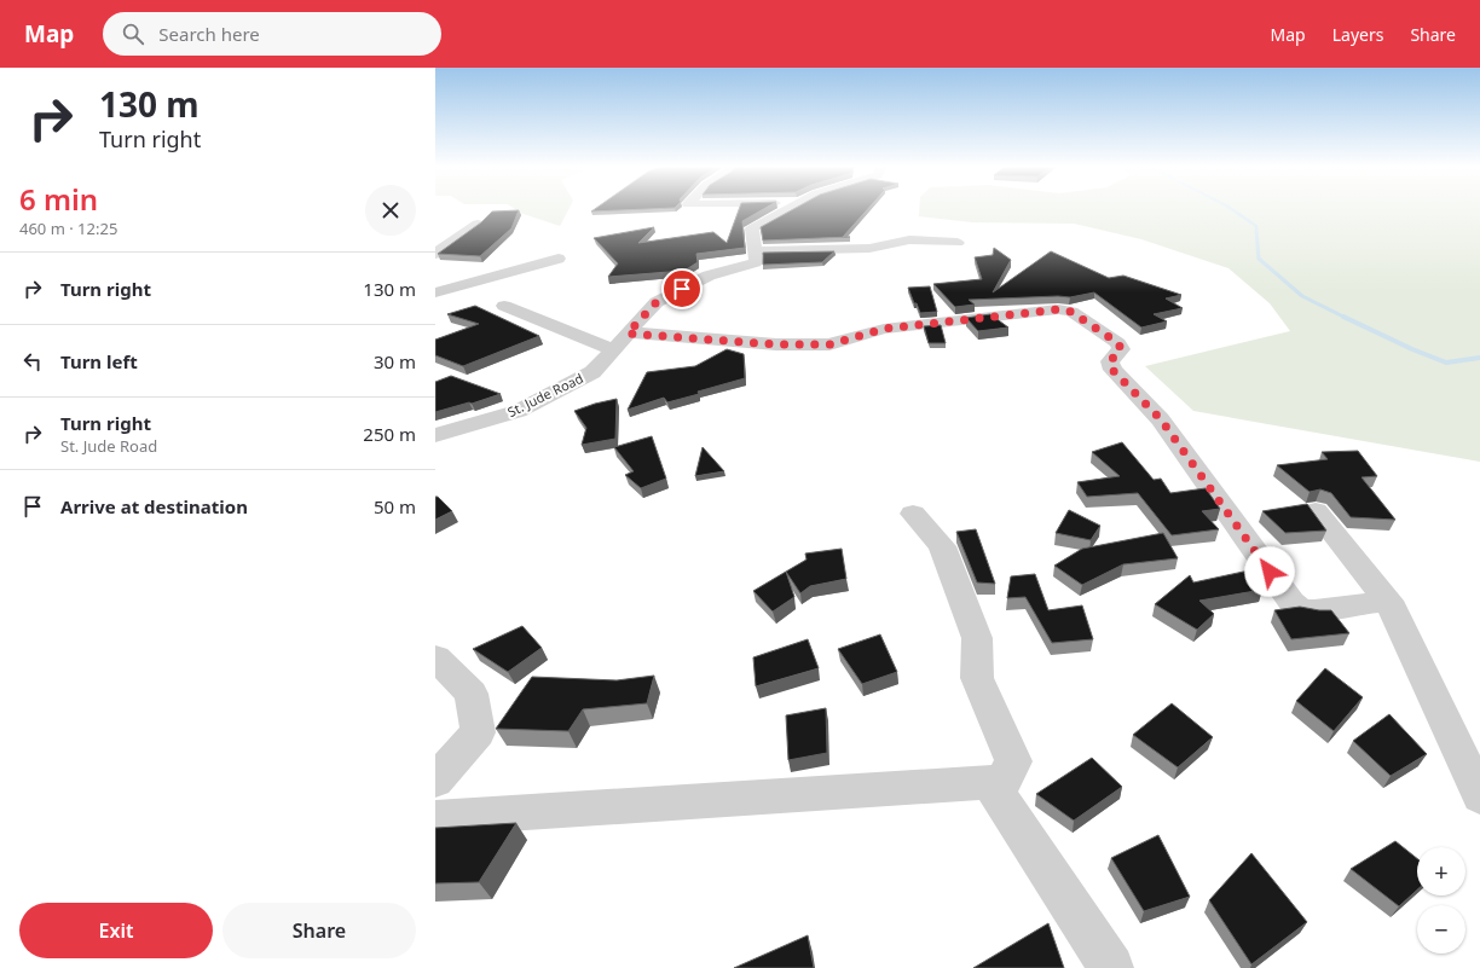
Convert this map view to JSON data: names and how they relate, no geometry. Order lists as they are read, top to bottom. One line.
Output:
{"streets":{"street":["St. Jude Road"]},"page":{"header":"Map","search":"Search here","nav":["Map","Layers","Share"],"turn":["130 m","Turn right"],"heading":["6 min","460 m · 12:25"],"list":[{"name":"Turn right","value":"130 m"},{"name":"Turn left","value":"30 m"},{"name":"Turn right","note":"St. Jude Road","value":"250 m"},{"name":"Arrive at destination","value":"50 m"}],"map_buttons":["+","−"],"buttons":["Exit","Share"]}}
